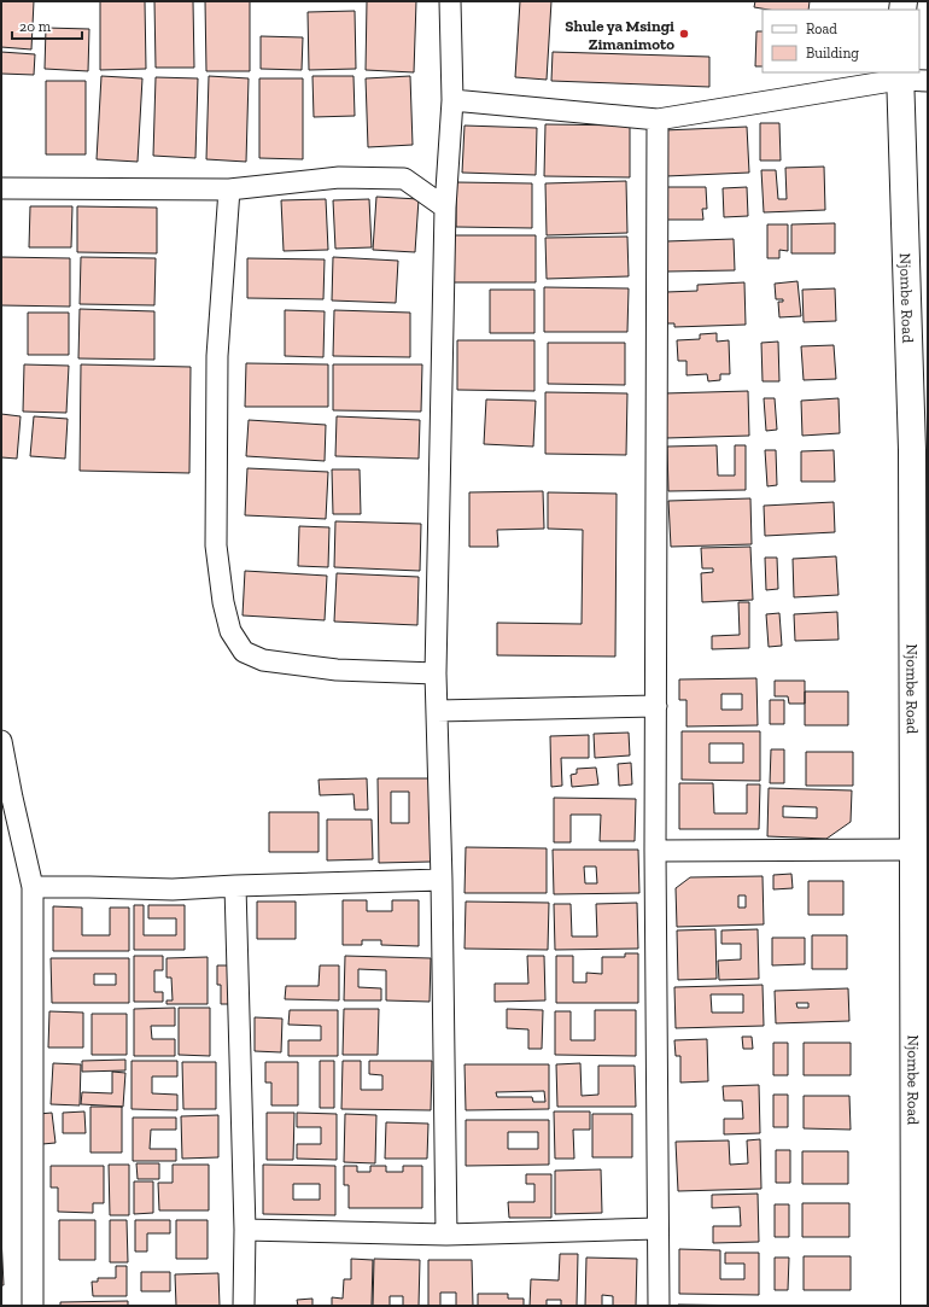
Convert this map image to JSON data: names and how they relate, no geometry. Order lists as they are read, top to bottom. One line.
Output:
{"streets":{"highway":["Njombe Road"]},"places":["Shule ya Msingi Zimanimoto"],"legend":["Road","Building"],"scale_bar":"20 m"}
